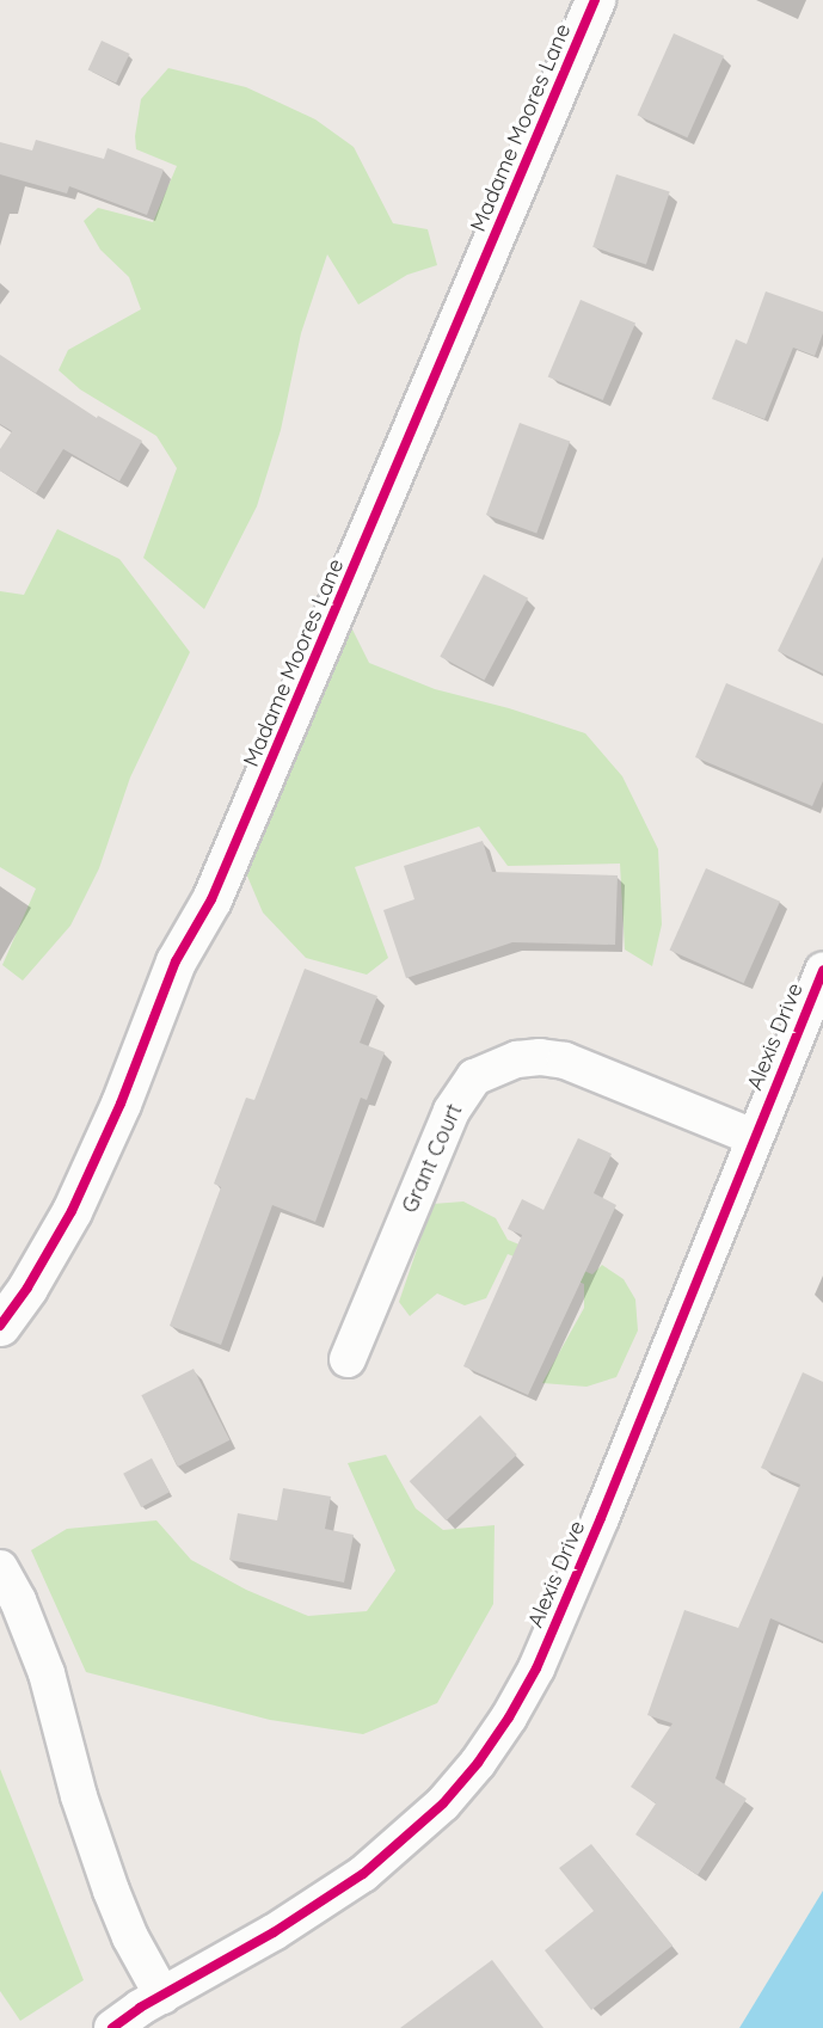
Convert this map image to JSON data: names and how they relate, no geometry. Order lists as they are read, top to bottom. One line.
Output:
{"streets":{"street":["Madame Moores Lane","Alexis Drive","Grant Court"]},"crossings":[["Alexis Drive","Grant Court"]]}
